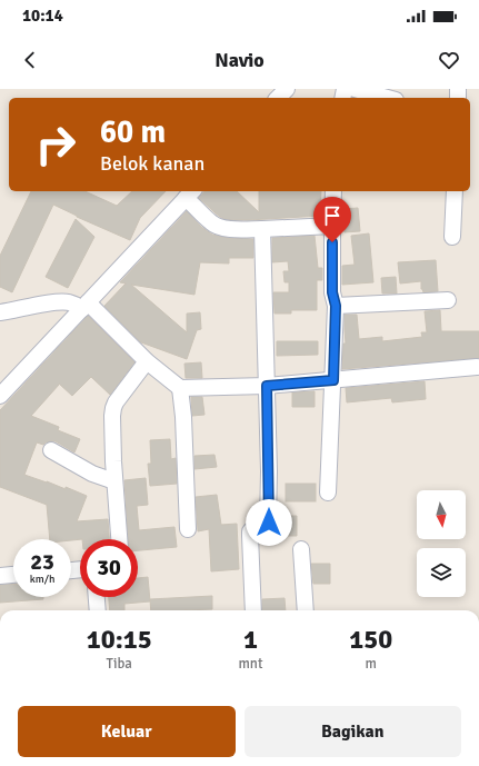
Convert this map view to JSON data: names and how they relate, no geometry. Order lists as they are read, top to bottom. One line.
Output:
{"north":"bottom","page":{"status":"10:14","header":"Navio","turn":["60 m","Belok kanan"],"speed":"23 km/h","limit":"30","eta":["10:15","Tiba","1","mnt","150","m"],"buttons":["Keluar","Bagikan"]}}
